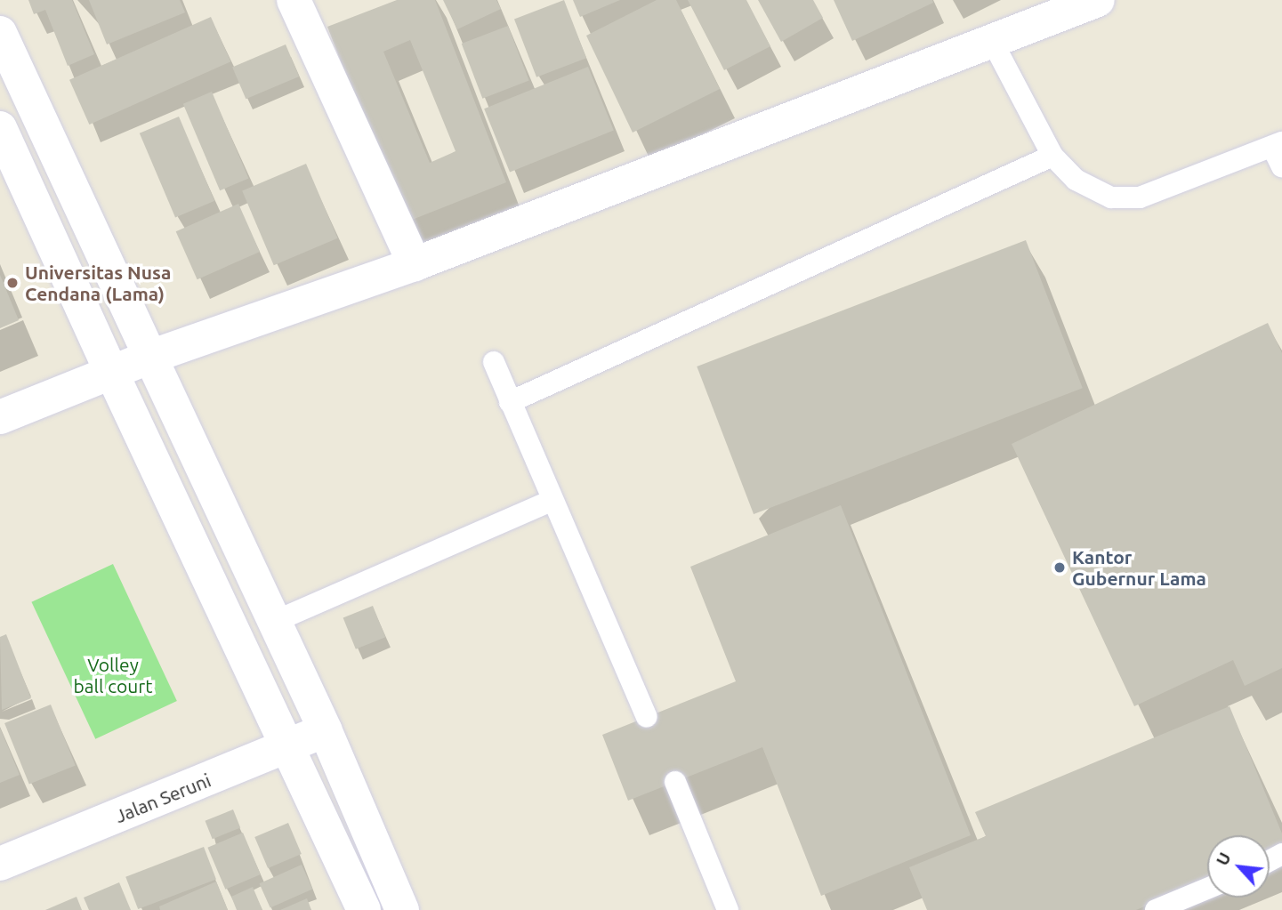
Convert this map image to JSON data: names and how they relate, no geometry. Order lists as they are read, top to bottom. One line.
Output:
{"streets":{"street":["Jalan Seruni"]},"parks":["Volley ball court"],"places":["Universitas Nusa Cendana (Lama)","Kantor Gubernur Lama"],"north":"top left"}
